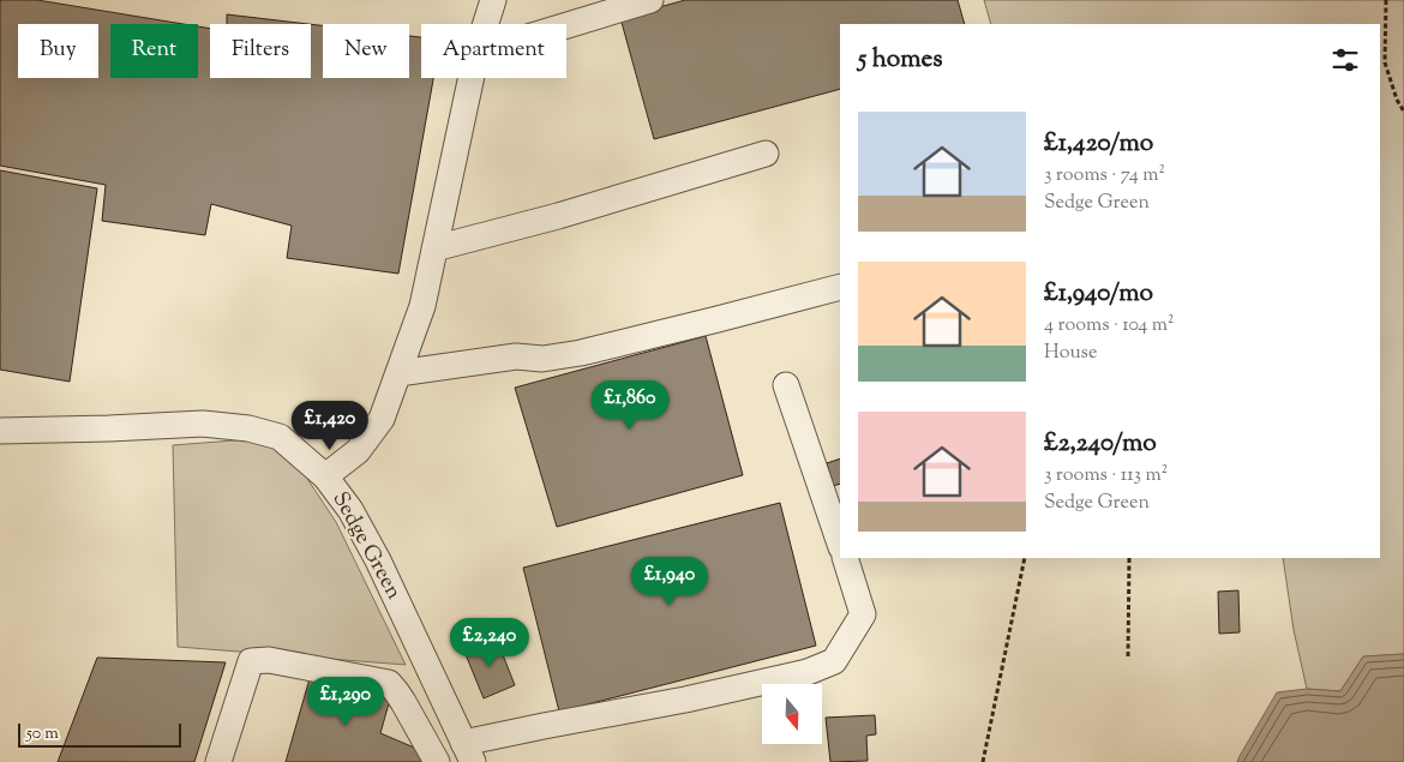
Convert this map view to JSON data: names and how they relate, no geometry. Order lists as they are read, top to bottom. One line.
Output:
{"streets":{"street":["Sedge Green"]},"scale_bar":"50 m","north":"bottom","page":{"chip":["Buy","Rent","Filters","New","Apartment"],"heading":"5 homes","list":[{"name":"£1,420/mo","note":"3 rooms · 74 m² · Sedge Green"},{"name":"£1,940/mo","note":"4 rooms · 104 m² · House"},{"name":"£2,240/mo","note":"3 rooms · 113 m² · Sedge Green"}],"price":["£1,860","£1,420","£1,940","£2,240","£1,290"],"scale":"50 m"}}
